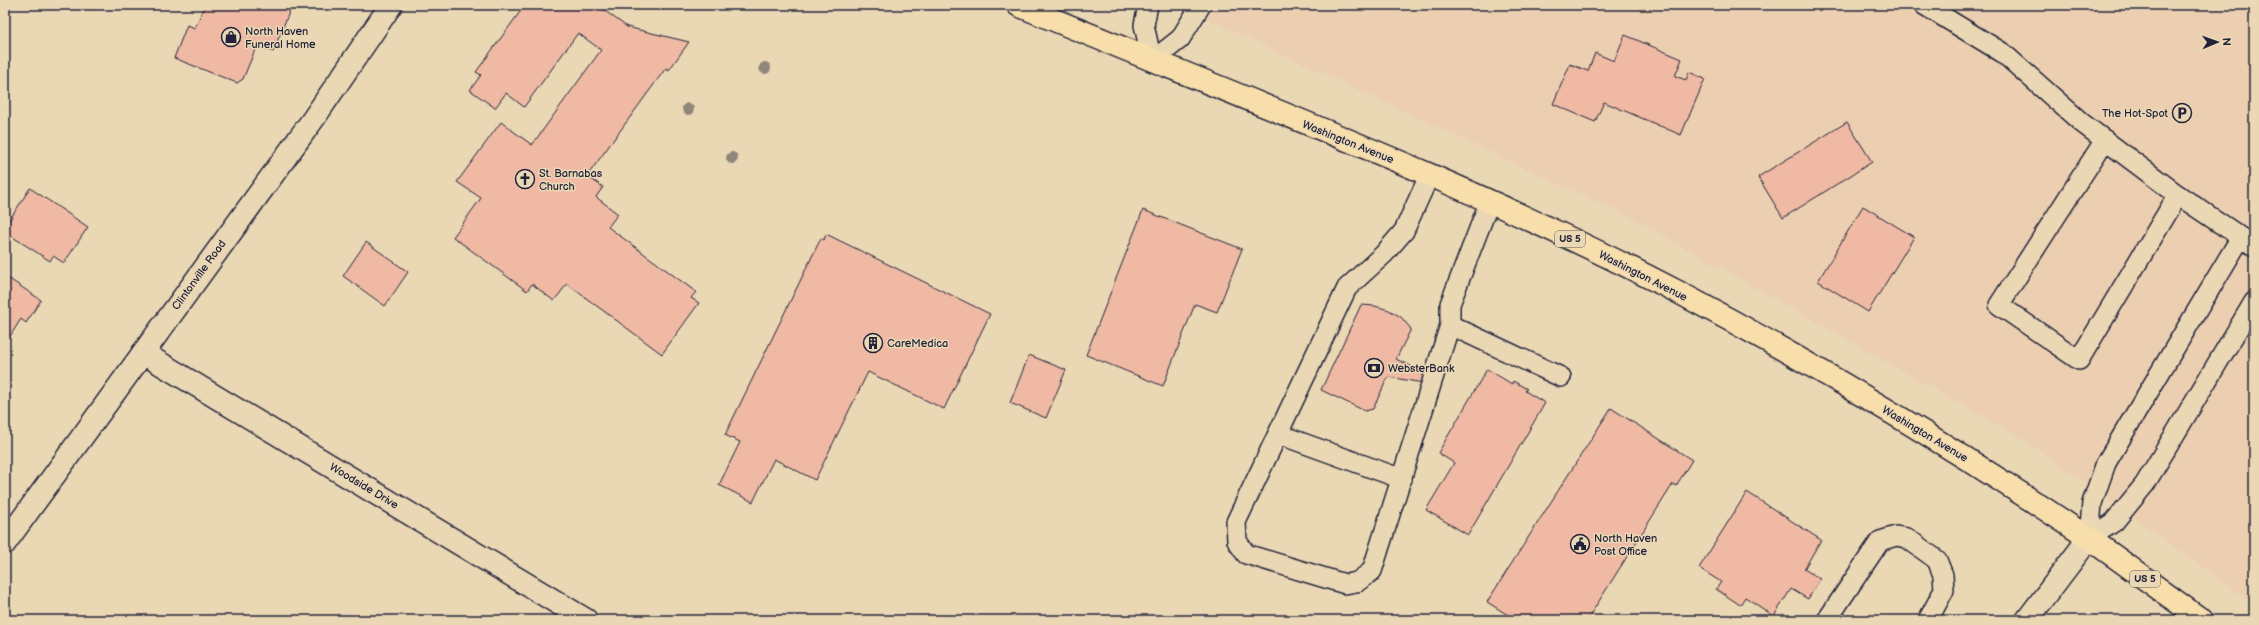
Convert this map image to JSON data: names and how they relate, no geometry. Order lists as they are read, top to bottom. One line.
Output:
{"streets":{"main road":["Washington Avenue","US 5","Clintonville Road","Woodside Drive"]},"crossings":[["Clintonville Road","Woodside Drive"]],"places":{"shop":["North Haven Funeral Home"],"parking":["The Hot-Spot"],"church":["St. Barnabas Church"],"building":["CareMedica"],"bank":["WebsterBank"],"public building":["North Haven Post Office"]},"north":"right"}
